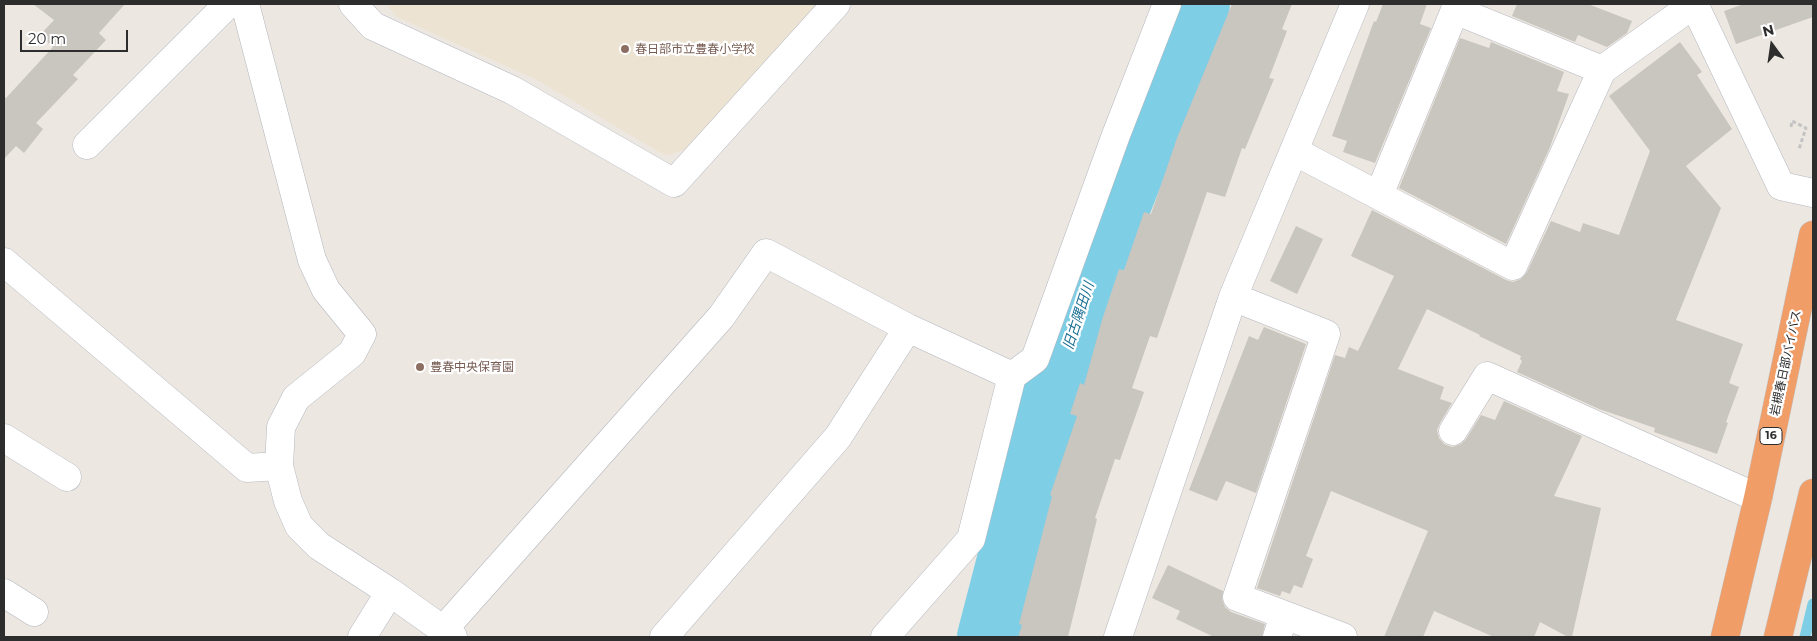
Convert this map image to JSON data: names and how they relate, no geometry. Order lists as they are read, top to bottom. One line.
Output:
{"streets":{"highway":["岩槻春日部バイパス","16"]},"water":["旧古隅田川"],"places":["春日部市立豊春小学校","豊春中央保育園"],"scale_bar":"20 m","north":"top"}
